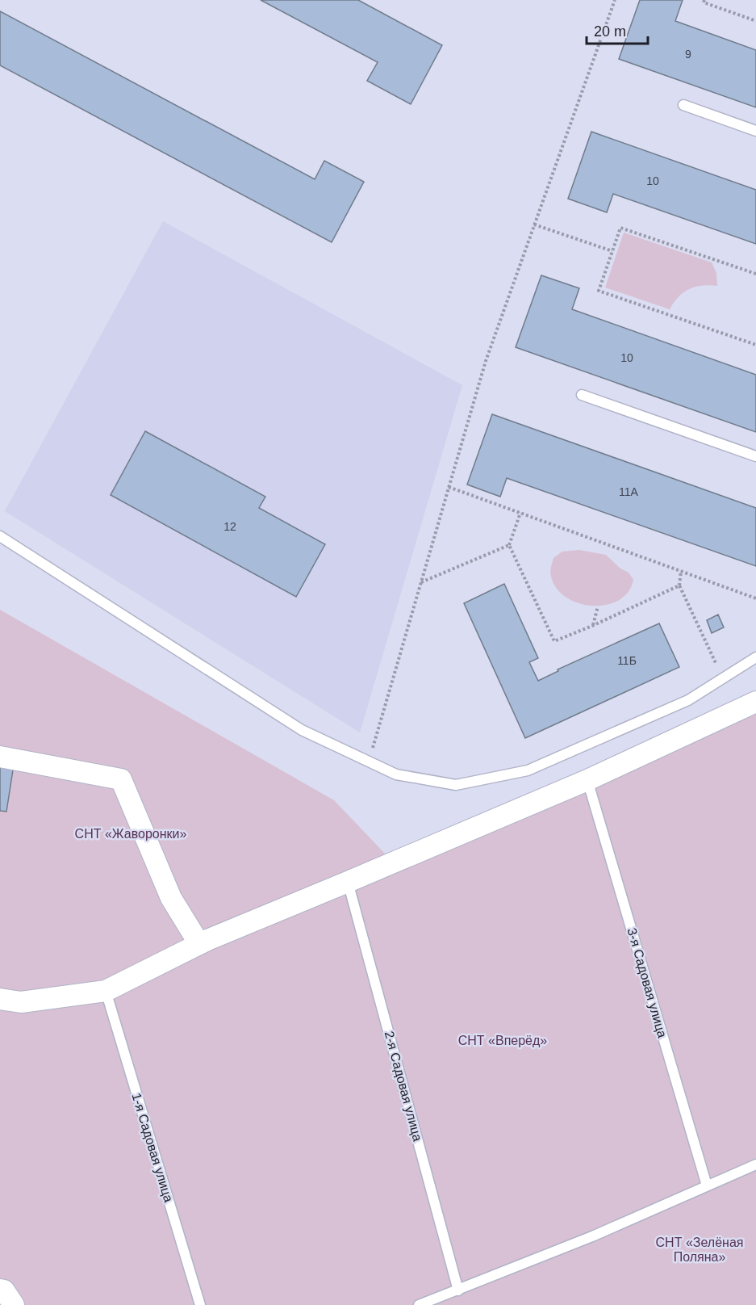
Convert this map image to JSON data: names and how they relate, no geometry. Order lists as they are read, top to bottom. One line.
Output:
{"streets":{"lane":["3-я Садовая улица","2-я Садовая улица","1-я Садовая улица"]},"parks":["СНТ «Жаворонки»","СНТ «Вперёд»","СНТ «Зелёная Поляна»"],"house_numbers":["9","10","10","11А","12","11Б"],"scale_bar":"20 m"}
